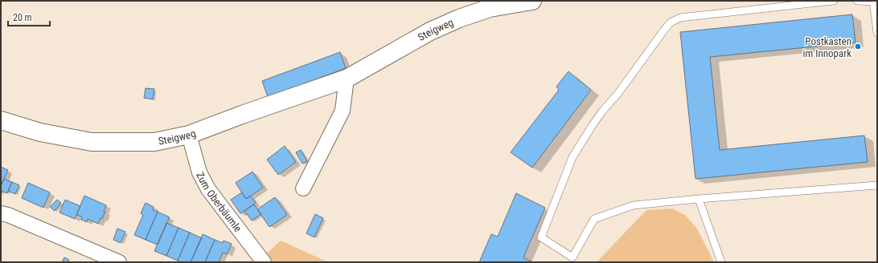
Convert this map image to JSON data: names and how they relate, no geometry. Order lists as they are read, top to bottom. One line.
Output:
{"streets":{"street":["Steigweg","Zum Oberbäumle"]},"crossings":[["Steigweg","Zum Oberbäumle"]],"places":["Postkasten im Innopark"],"scale_bar":"20 m"}
